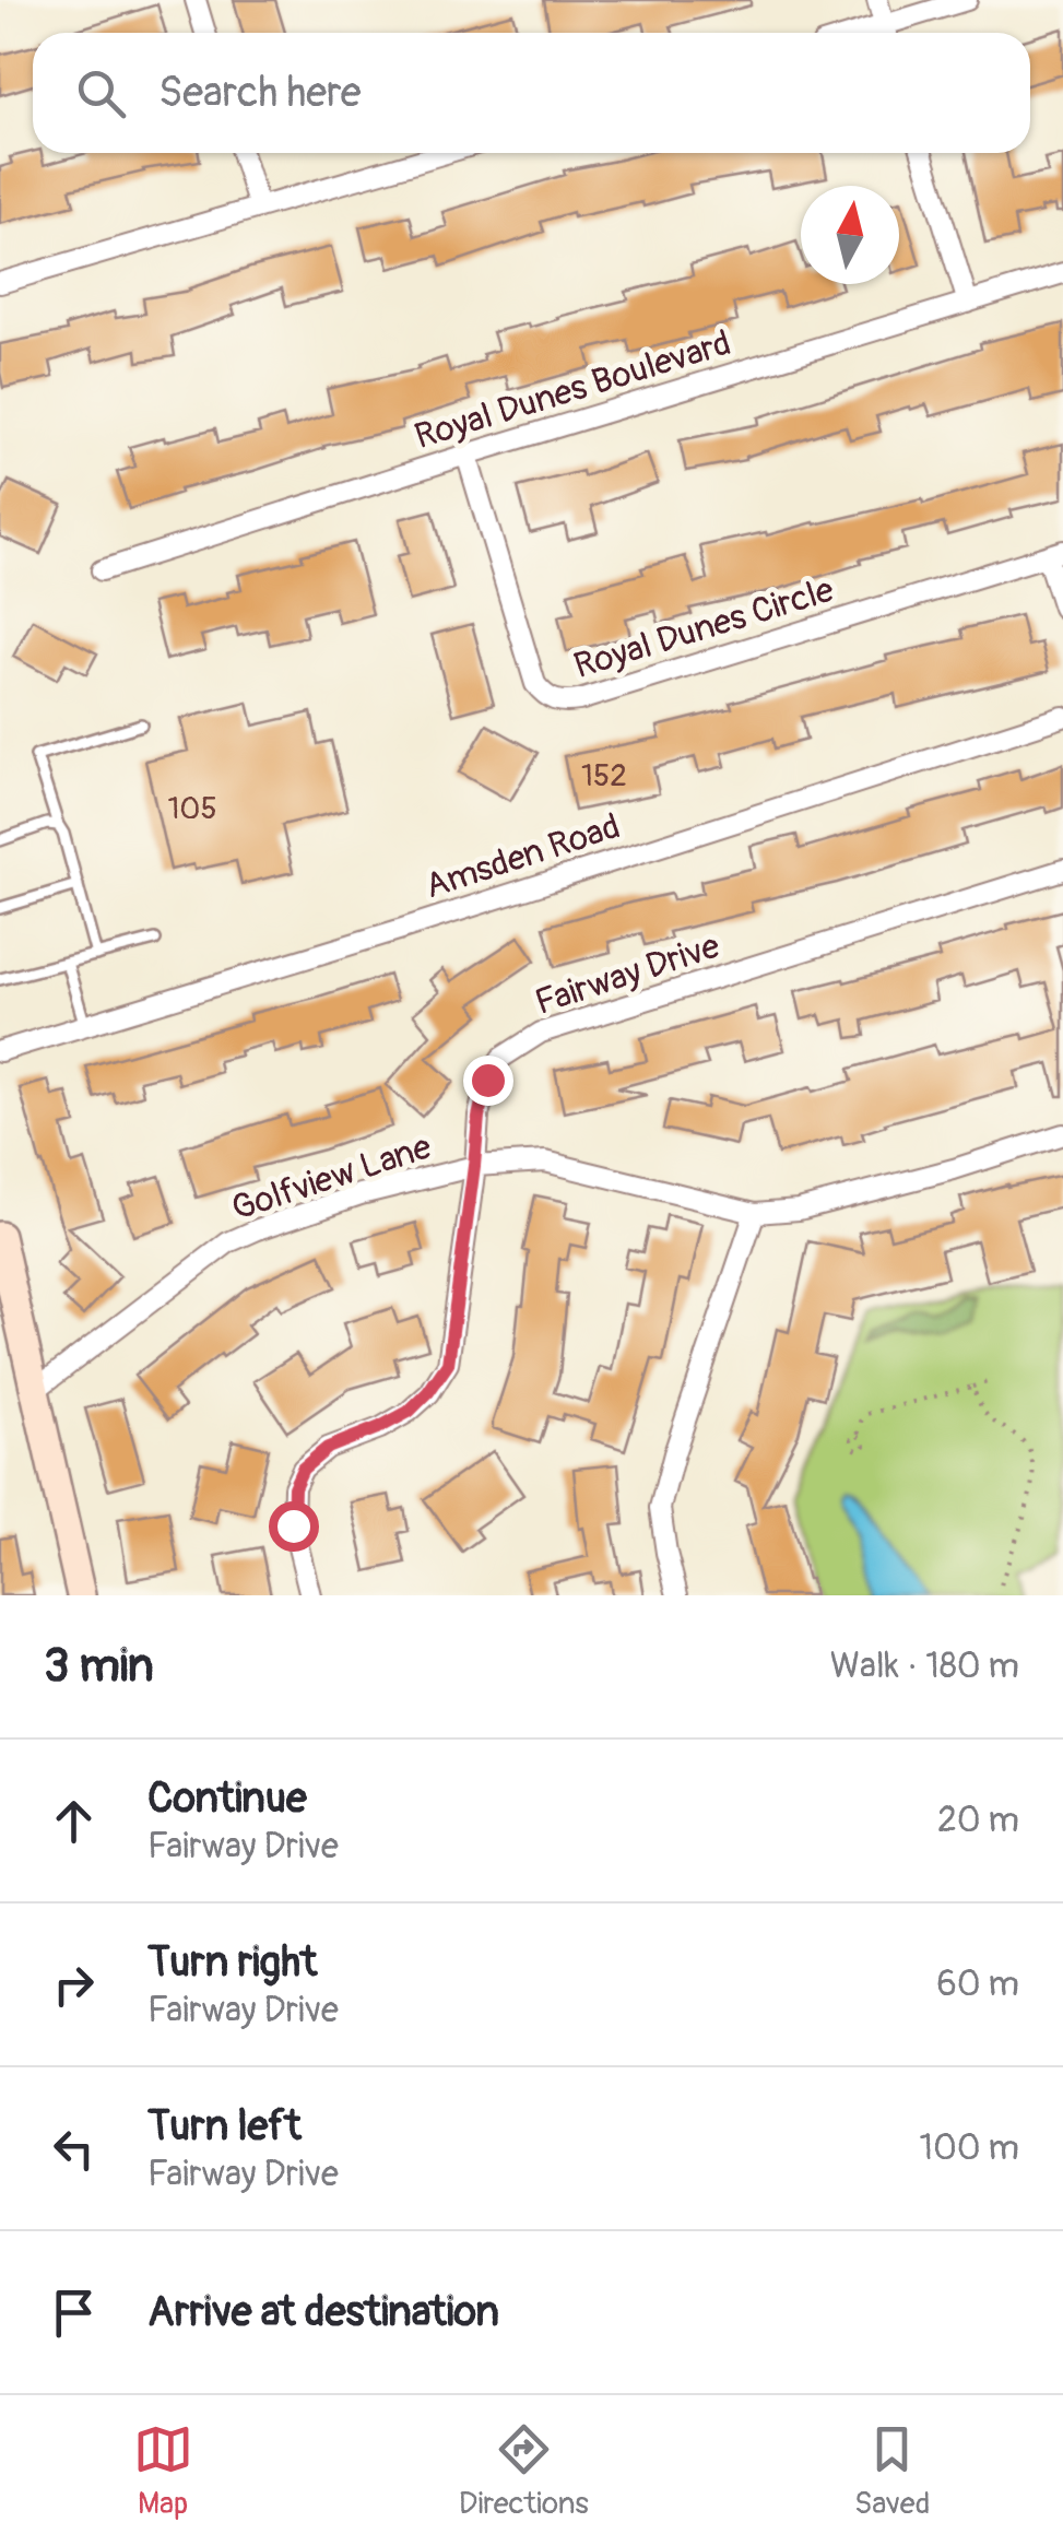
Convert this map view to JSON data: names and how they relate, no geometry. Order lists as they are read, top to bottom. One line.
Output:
{"streets":{"street":["Royal Dunes Boulevard","Royal Dunes Circle","Amsden Road","Fairway Drive","Golfview Lane"]},"crossings":[["Royal Dunes Boulevard","Royal Dunes Circle"],["Fairway Drive","Golfview Lane"]],"house_numbers":["152","105"],"north":"top","page":{"search":"Search here","heading":["3 min","Walk · 180 m"],"list":[["Continue","Fairway Drive","20 m"],["Turn right","Fairway Drive","60 m"],["Turn left","Fairway Drive","100 m"],"Arrive at destination"],"nav":["Map","Directions","Saved"]}}
